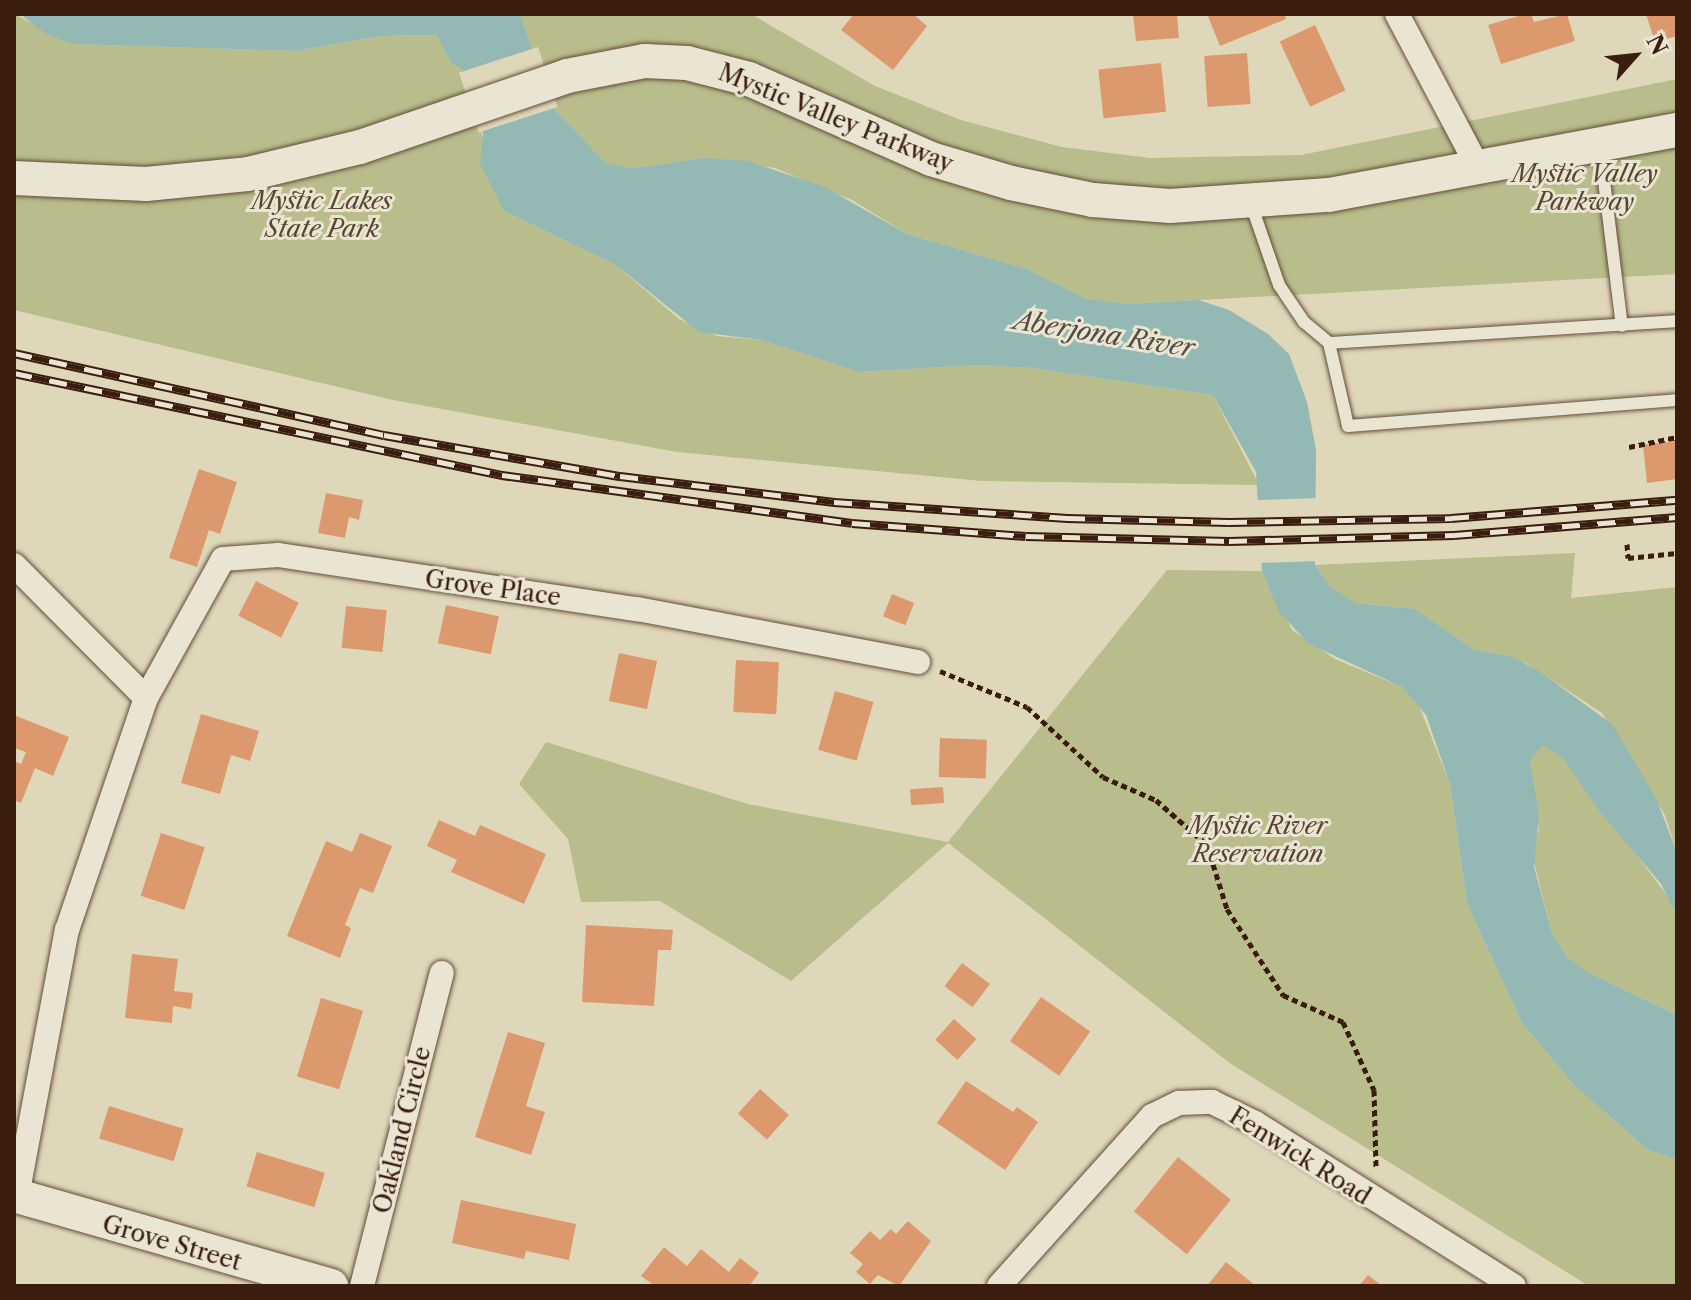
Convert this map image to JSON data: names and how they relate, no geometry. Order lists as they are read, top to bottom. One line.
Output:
{"streets":{"main road":["Mystic Valley Parkway","Grove Street"],"street":["Grove Place","Oakland Circle","Fenwick Road"]},"crossings":[["Grove Place","Grove Street"]],"water":["Aberjona River"],"parks":["Mystic Valley Parkway","Mystic Lakes State Park","Mystic River Reservation"],"north":"top right"}
